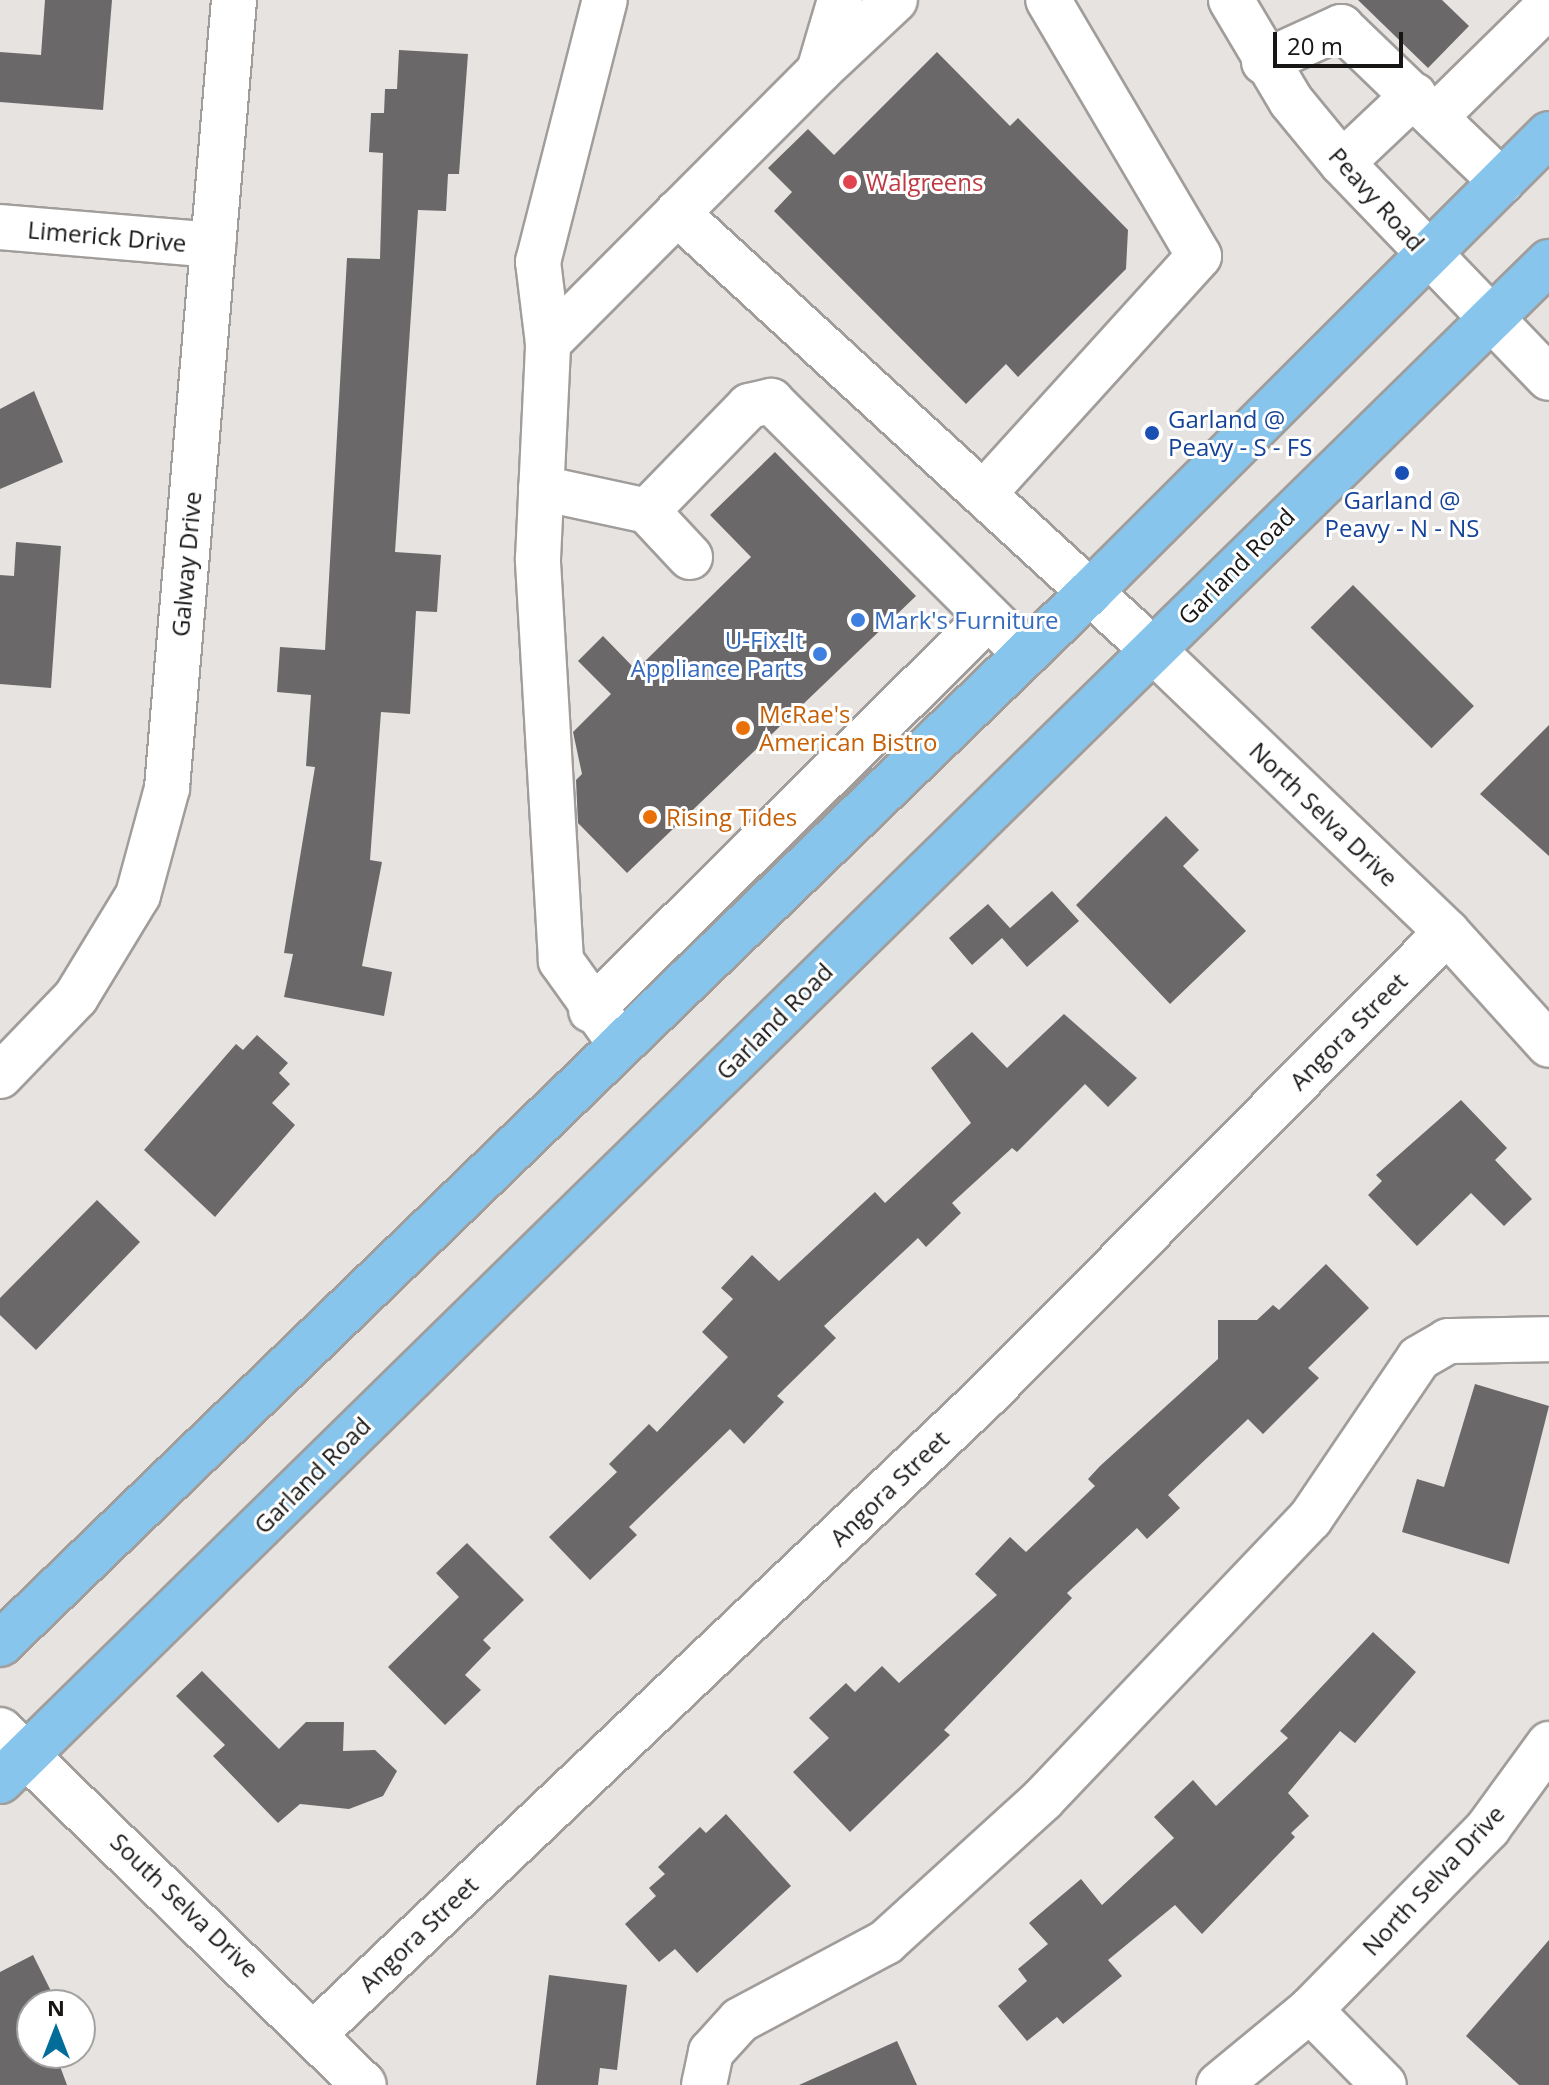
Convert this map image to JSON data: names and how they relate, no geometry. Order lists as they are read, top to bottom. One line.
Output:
{"streets":{"main road":["Garland Road"],"street":["Peavy Road","Limerick Drive","Galway Drive","North Selva Drive","Angora Street","South Selva Drive"]},"crossings":[["Peavy Road","Garland Road"],["Limerick Drive","Galway Drive"],["Garland Road","North Selva Drive"],["Garland Road","South Selva Drive"],["North Selva Drive","Angora Street"],["Angora Street","South Selva Drive"]],"places":["Walgreens","Garland @ Peavy - S - FS","Garland @ Peavy - N - NS","Mark's Furniture","U-Fix-It Appliance Parts","McRae's American Bistro","Rising Tides"],"scale_bar":"20 m","north":"top"}
